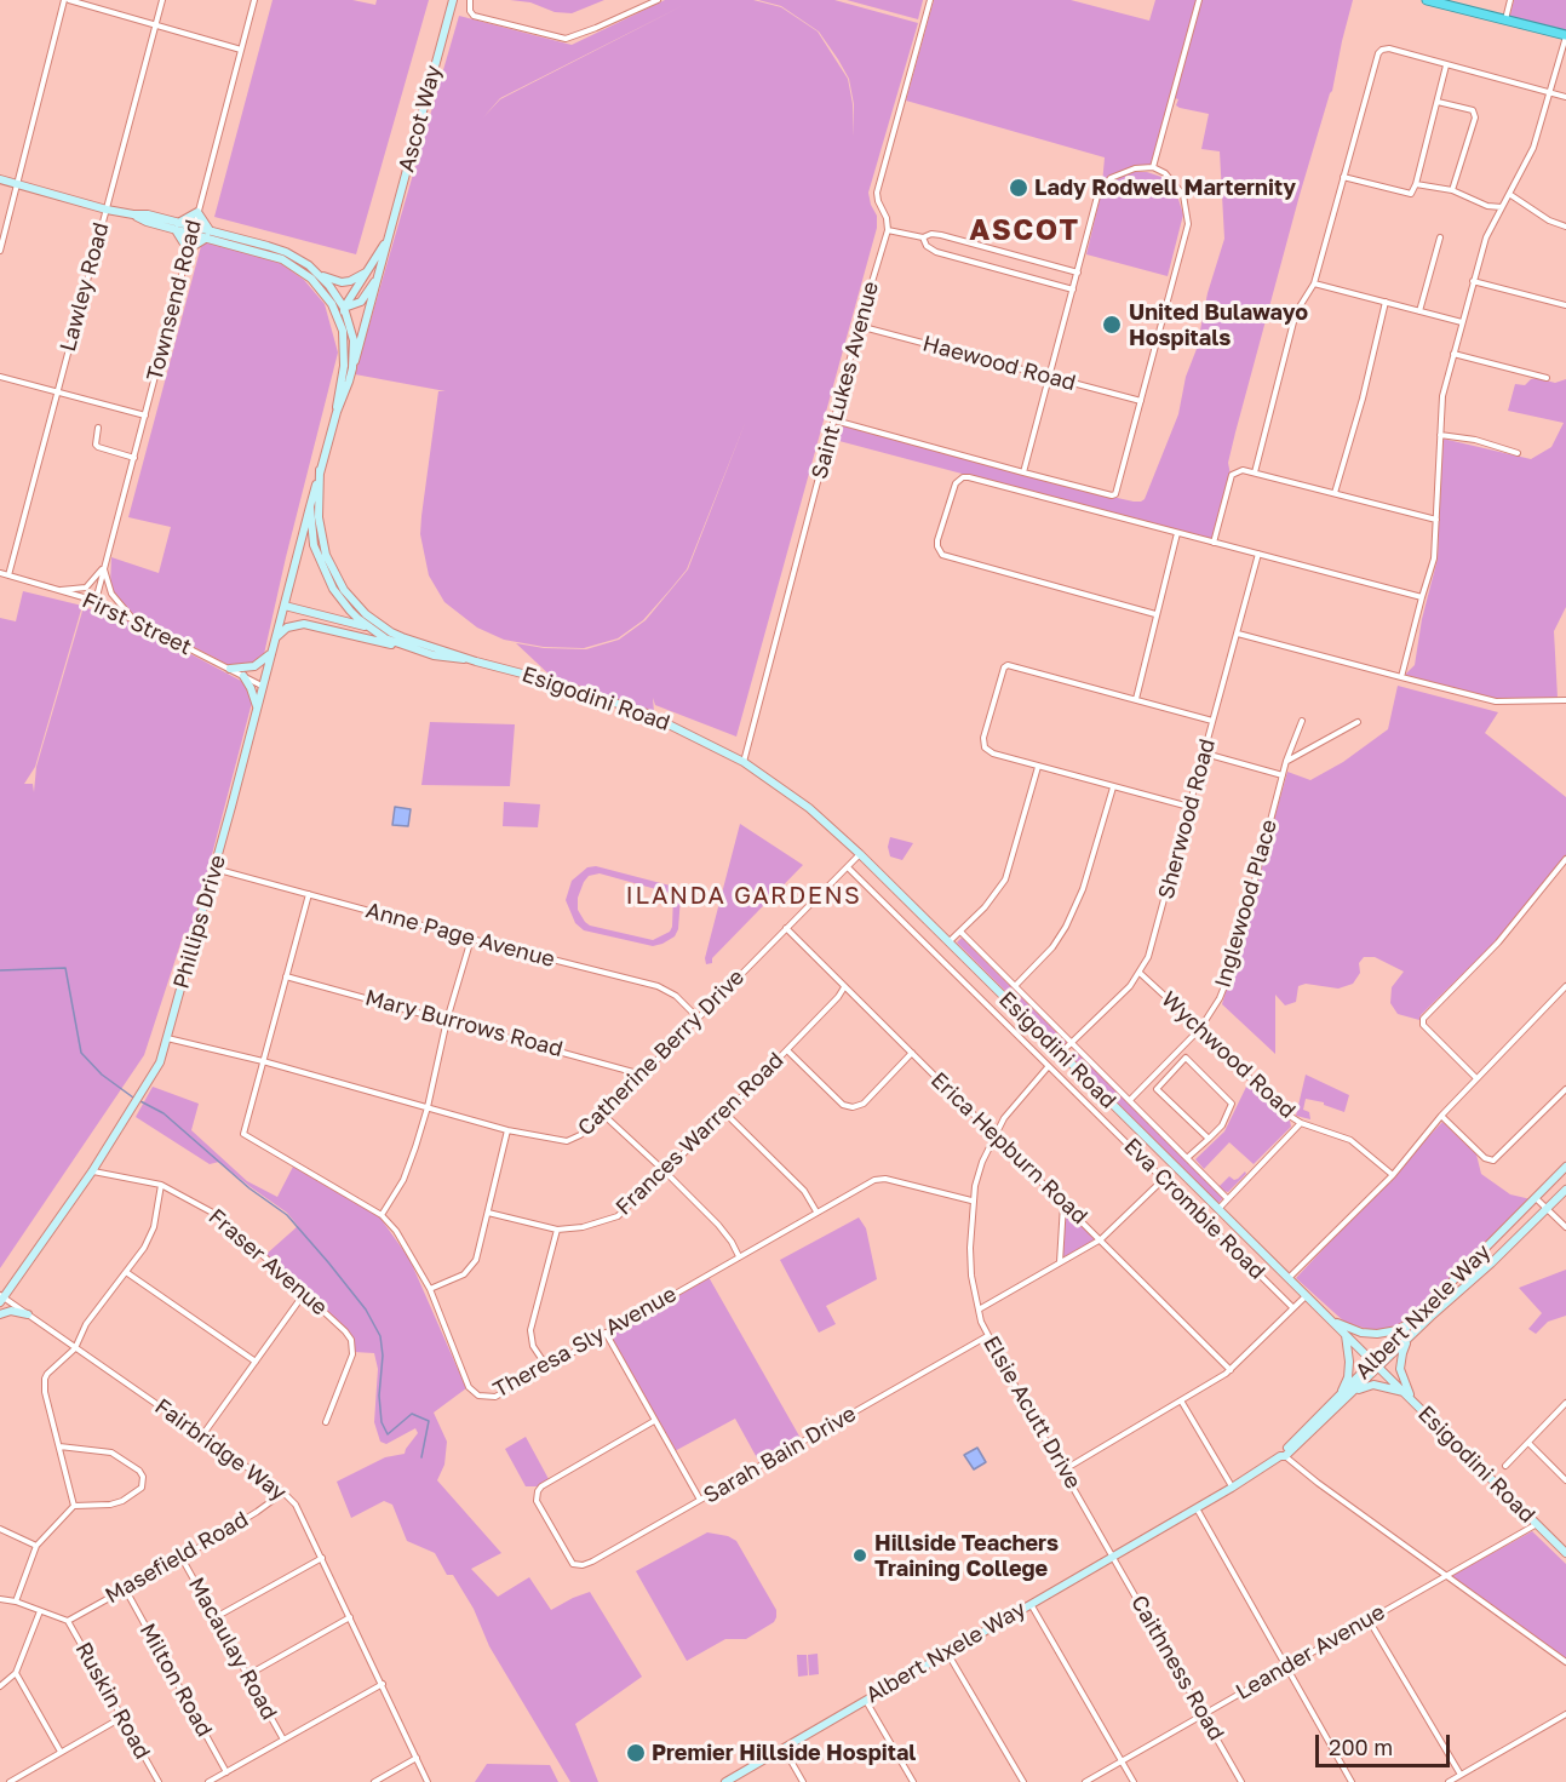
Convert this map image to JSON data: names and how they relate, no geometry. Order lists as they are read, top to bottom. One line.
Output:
{"streets":{"main road":["Ascot Way","Esigodini Road","Phillips Drive","Albert Nxele Way"],"street":["Lawley Road","Townsend Road","Haewood Road","Saint Lukes Avenue","First Street","Sherwood Road","Inglewood Place","Anne Page Avenue","Mary Burrows Road","Catherine Berry Drive","Wychwood Road","Frances Warren Road","Erica Hepburn Road","Eva Crombie Road","Fraser Avenue","Theresa Sly Avenue","Elsie Acutt Drive","Fairbridge Way","Sarah Bain Drive","Masefield Road","Macaulay Road","Leander Avenue","Caithness Road","Milton Road","Ruskin Road"]},"crossings":[["Ascot Way","Esigodini Road"],["Lawley Road","First Street"],["Lawley Road","Esigodini Road"],["Townsend Road","First Street"],["Townsend Road","Esigodini Road"],["Haewood Road","Saint Lukes Avenue"],["Saint Lukes Avenue","Esigodini Road"],["First Street","Phillips Drive"],["Esigodini Road","Sherwood Road"],["Esigodini Road","Phillips Drive"],["Esigodini Road","Catherine Berry Drive"],["Esigodini Road","Albert Nxele Way"],["Esigodini Road","Leander Avenue"],["Sherwood Road","Wychwood Road"],["Inglewood Place","Wychwood Road"],["Phillips Drive","Anne Page Avenue"],["Phillips Drive","Catherine Berry Drive"],["Phillips Drive","Fraser Avenue"],["Phillips Drive","Fairbridge Way"],["Anne Page Avenue","Catherine Berry Drive"],["Mary Burrows Road","Catherine Berry Drive"],["Catherine Berry Drive","Erica Hepburn Road"],["Catherine Berry Drive","Eva Crombie Road"],["Catherine Berry Drive","Theresa Sly Avenue"],["Frances Warren Road","Erica Hepburn Road"],["Erica Hepburn Road","Elsie Acutt Drive"],["Eva Crombie Road","Elsie Acutt Drive"],["Albert Nxele Way","Elsie Acutt Drive"],["Albert Nxele Way","Caithness Road"],["Theresa Sly Avenue","Elsie Acutt Drive"],["Elsie Acutt Drive","Sarah Bain Drive"],["Elsie Acutt Drive","Caithness Road"],["Fairbridge Way","Masefield Road"],["Masefield Road","Macaulay Road"],["Masefield Road","Milton Road"],["Masefield Road","Ruskin Road"],["Leander Avenue","Caithness Road"]],"districts":["ASCOT","ILANDA GARDENS"],"places":["Lady Rodwell Marternity","United Bulawayo Hospitals","Hillside Teachers Training College","Premier Hillside Hospital"],"scale_bar":"200 m"}
